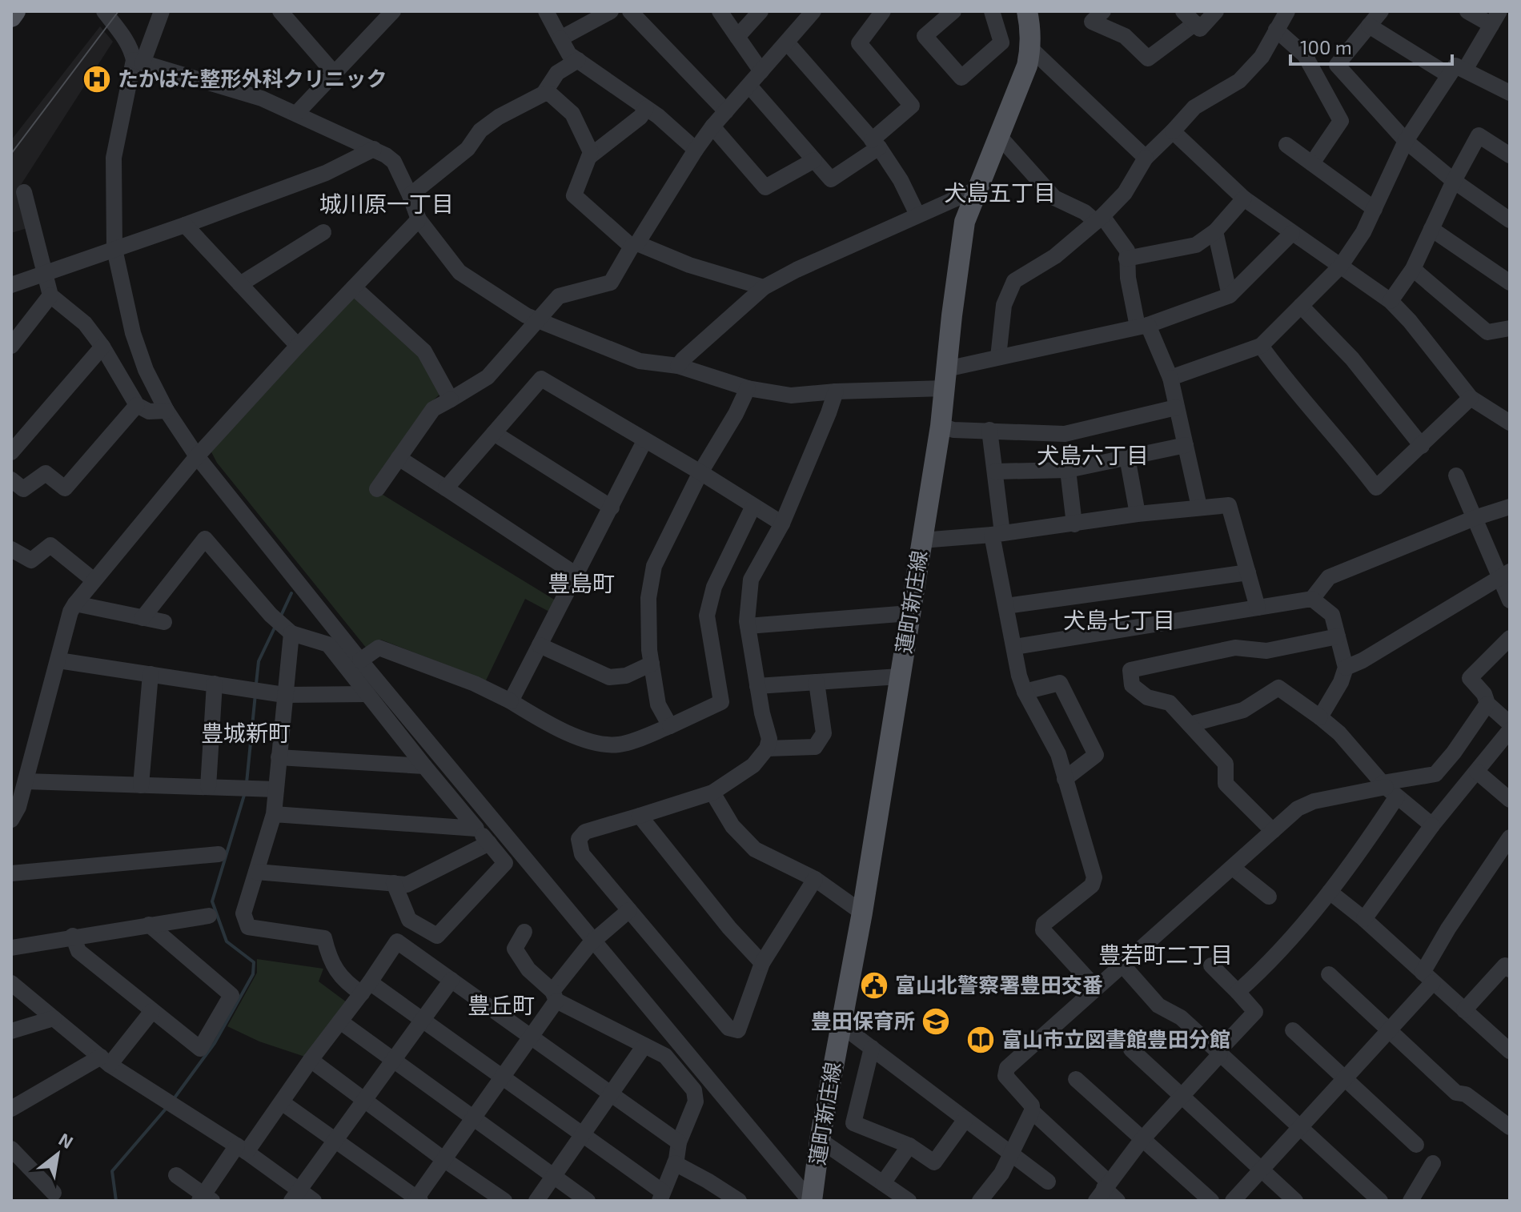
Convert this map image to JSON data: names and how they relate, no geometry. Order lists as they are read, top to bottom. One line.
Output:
{"streets":{"main road":["蓮町新庄線"]},"districts":["犬島五丁目","城川原一丁目","犬島六丁目","豊島町","犬島七丁目","豊城新町","豊若町二丁目","豊丘町"],"places":{"hospital":["たかはた整形外科クリニック"],"public building":["富山北警察署豊田交番"],"school or university":["豊田保育所"],"library":["富山市立図書館豊田分館"]},"scale_bar":"100 m","north":"top right"}
